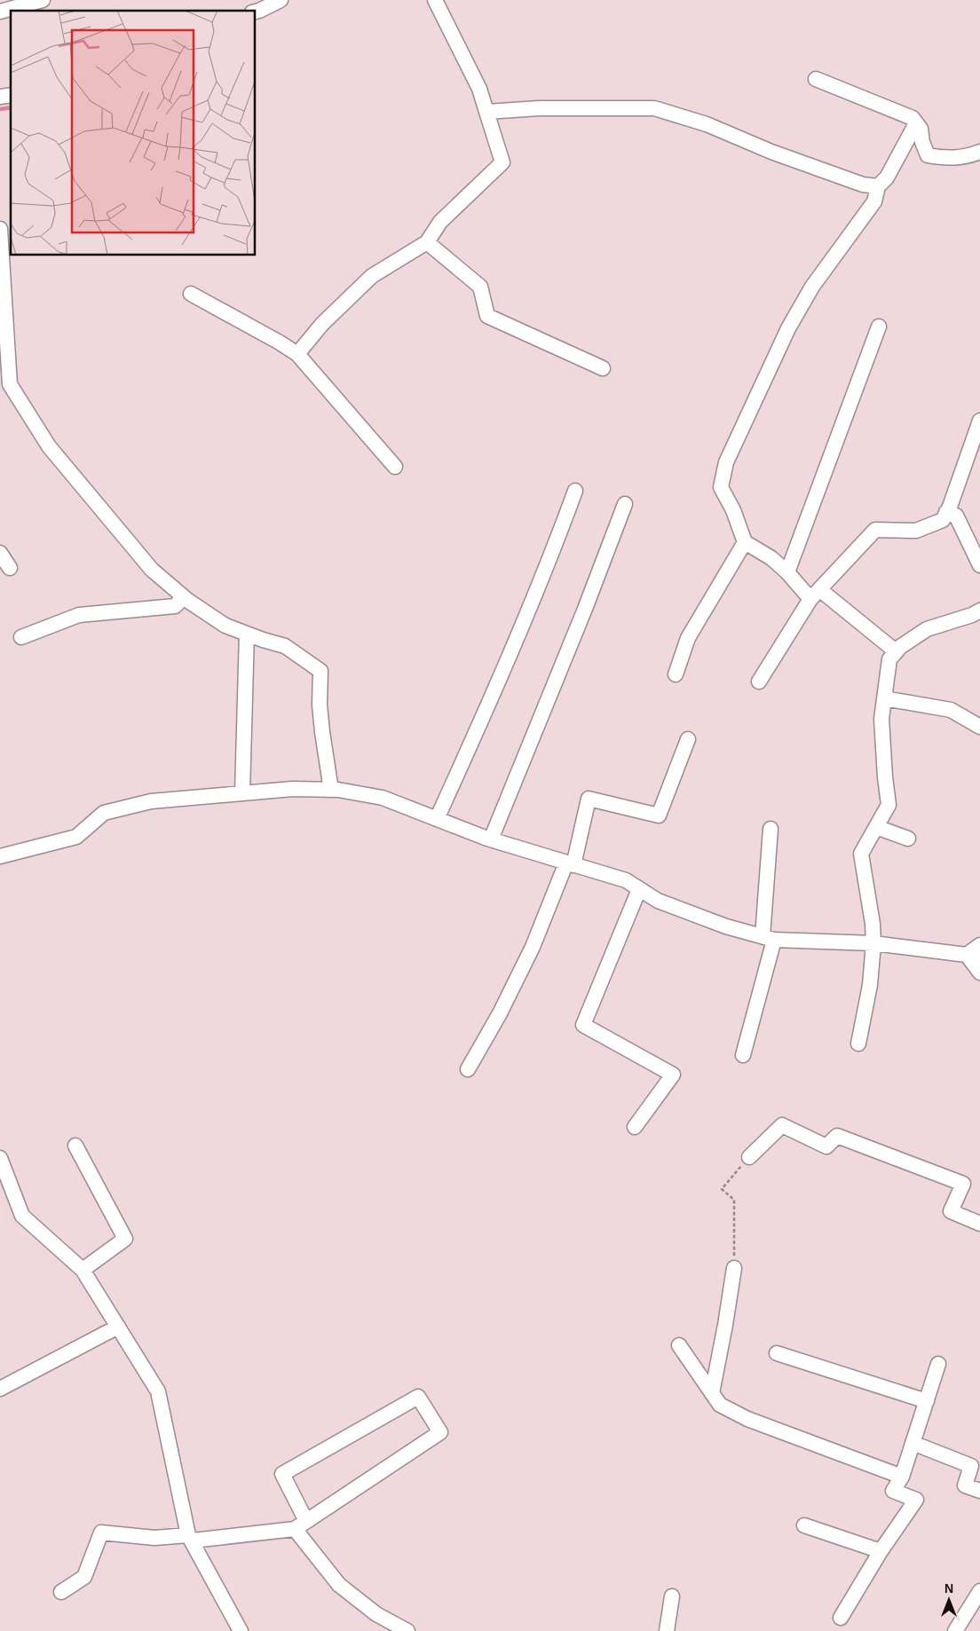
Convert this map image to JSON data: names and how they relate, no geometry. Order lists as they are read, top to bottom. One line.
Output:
{"north":"top"}
